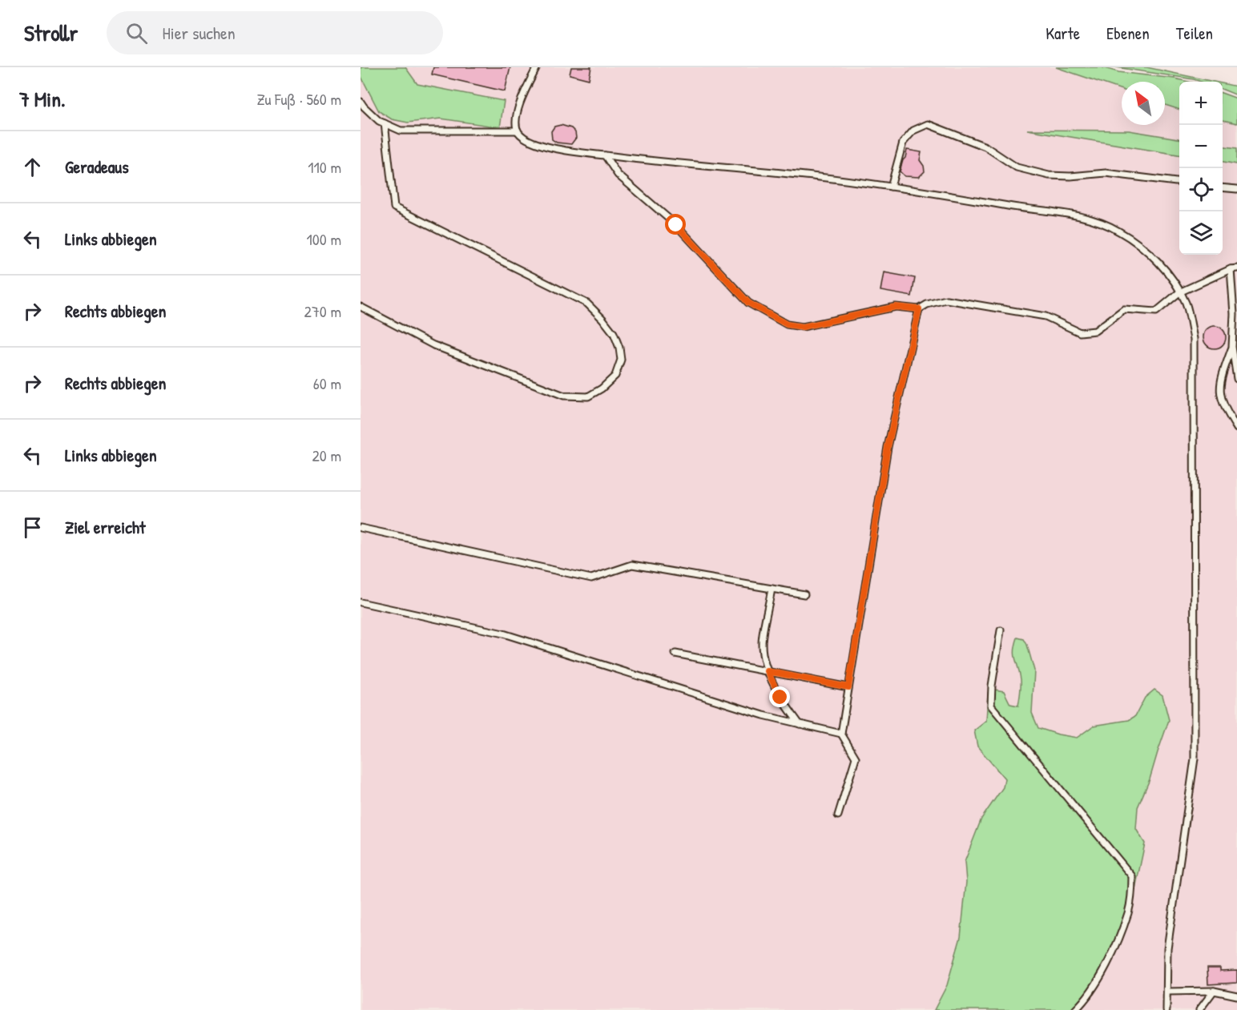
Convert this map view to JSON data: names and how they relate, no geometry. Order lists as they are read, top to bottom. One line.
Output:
{"north":"top left","page":{"header":"Strollr","search":"Hier suchen","nav":["Karte","Ebenen","Teilen"],"heading":["7 Min.","Zu Fuß · 560 m"],"map_buttons":["+","−"],"list":[["Geradeaus","110 m"],["Links abbiegen","100 m"],["Rechts abbiegen","270 m"],["Rechts abbiegen","60 m"],["Links abbiegen","20 m"],"Ziel erreicht"]}}
